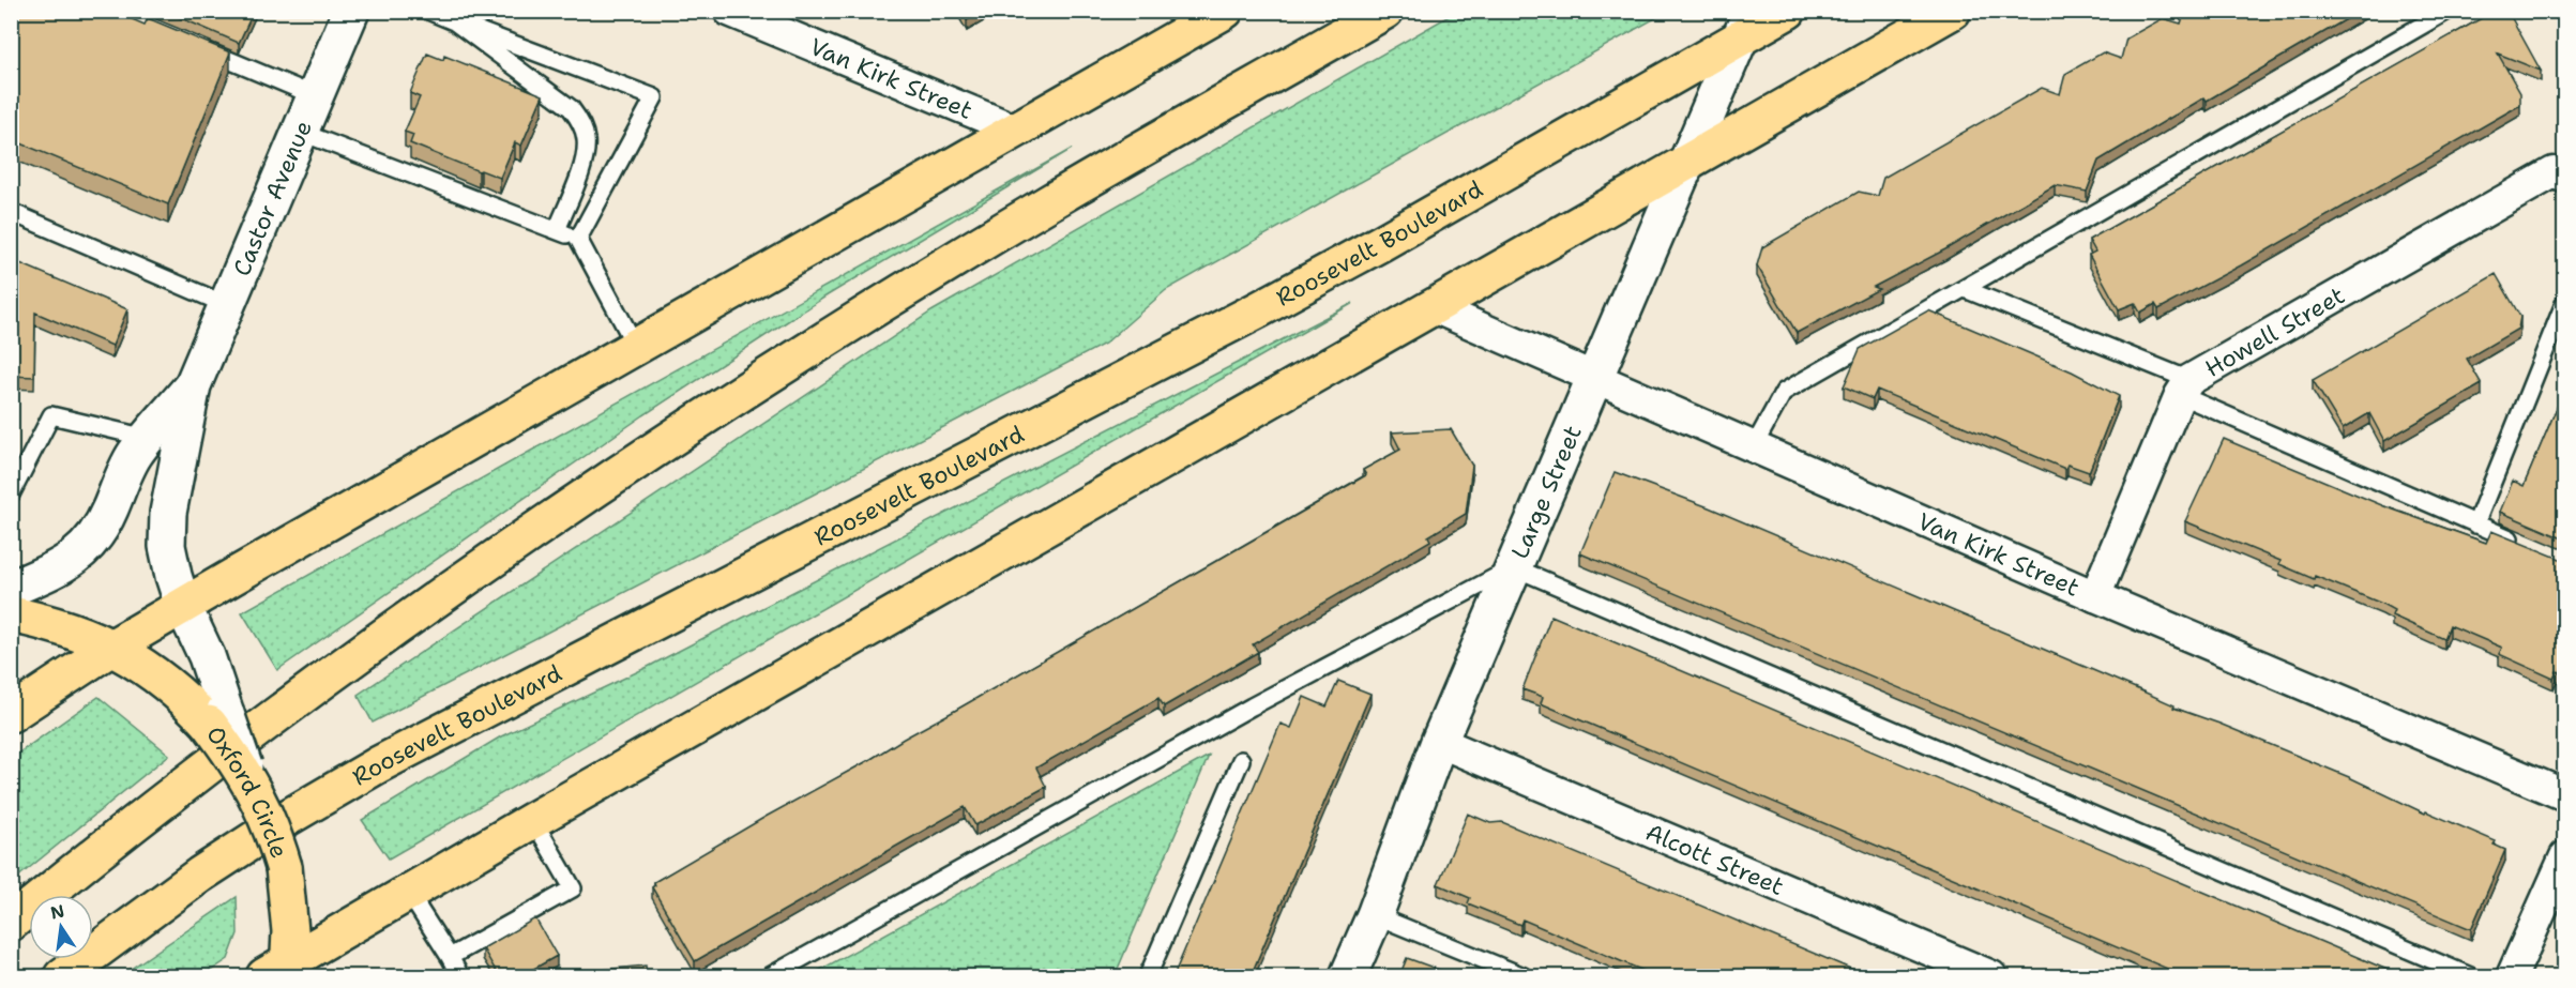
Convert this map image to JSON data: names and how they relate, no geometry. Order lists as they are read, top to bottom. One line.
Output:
{"streets":{"main road":["Castor Avenue","Roosevelt Boulevard","Large Street","Oxford Circle"],"street":["Van Kirk Street","Howell Street","Alcott Street"]},"crossings":[["Van Kirk Street","Howell Street"],["Van Kirk Street","Large Street"],["Castor Avenue","Oxford Circle"],["Roosevelt Boulevard","Large Street"],["Large Street","Alcott Street"]],"north":"top"}
